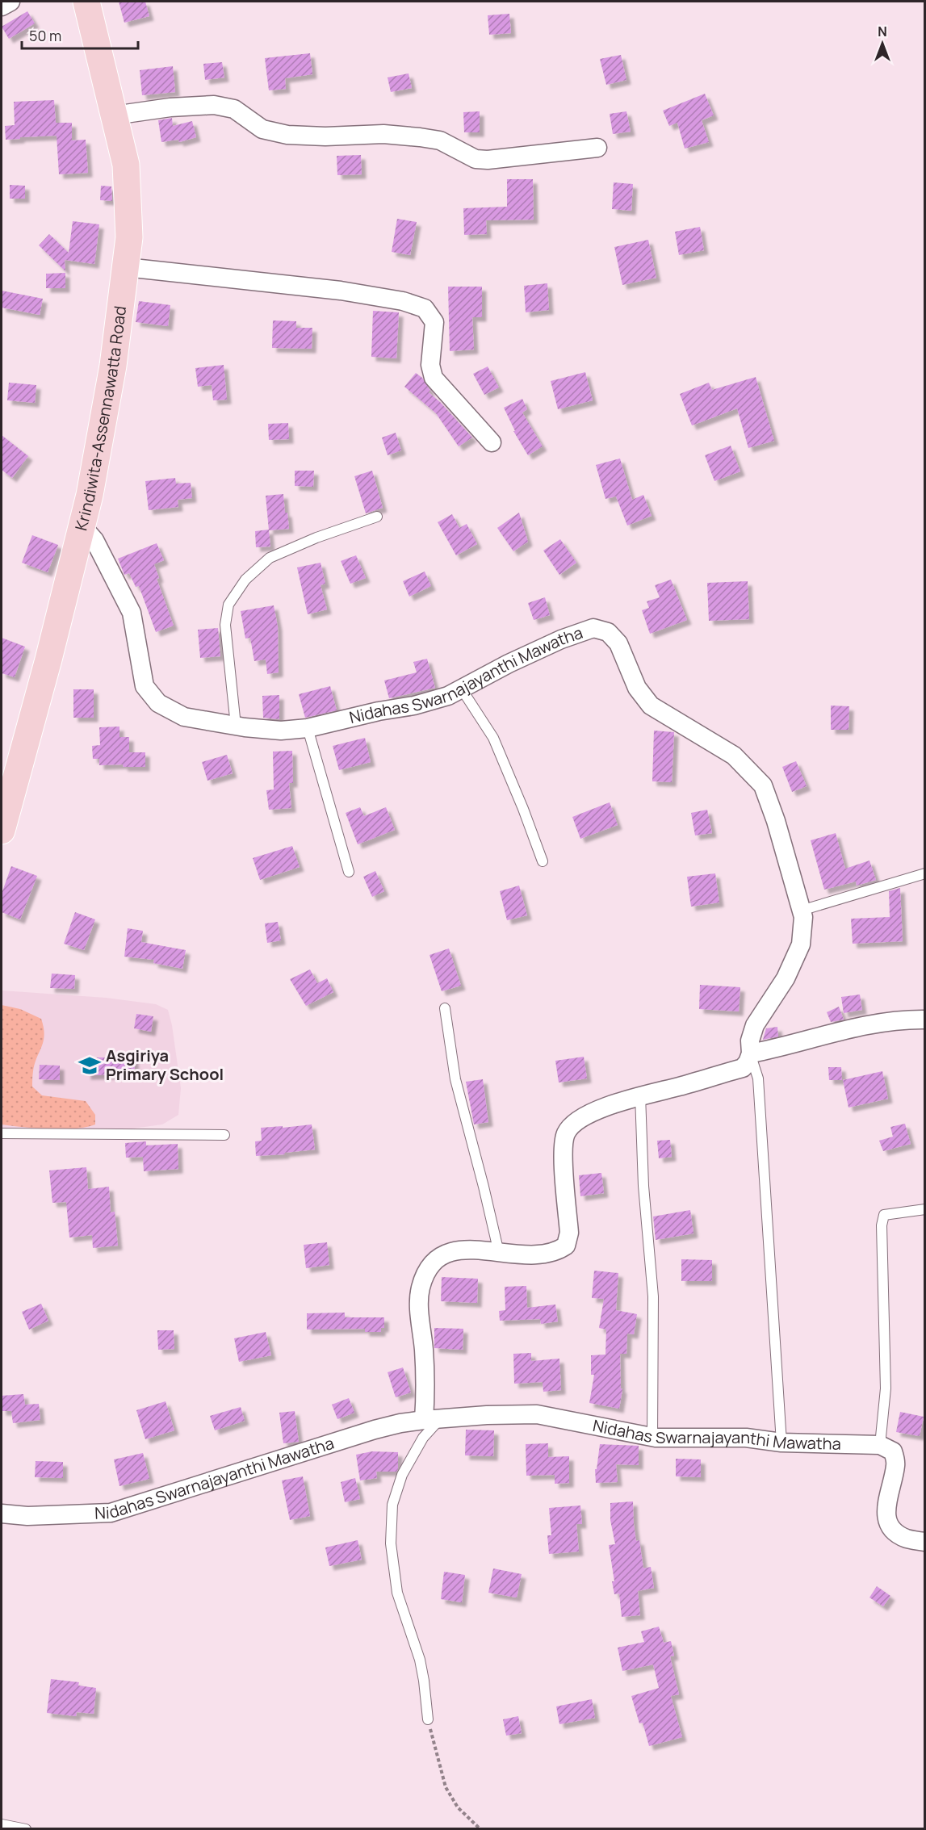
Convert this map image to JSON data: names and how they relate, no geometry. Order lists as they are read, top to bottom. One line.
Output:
{"streets":{"main road":["Krindiwita-Assennawatta Road"],"street":["Nidahas Swarnajayanthi Mawatha"]},"crossings":[["Krindiwita-Assennawatta Road","Nidahas Swarnajayanthi Mawatha"]],"places":{"school or university":["Asgiriya Primary School"]},"scale_bar":"50 m","north":"top"}
